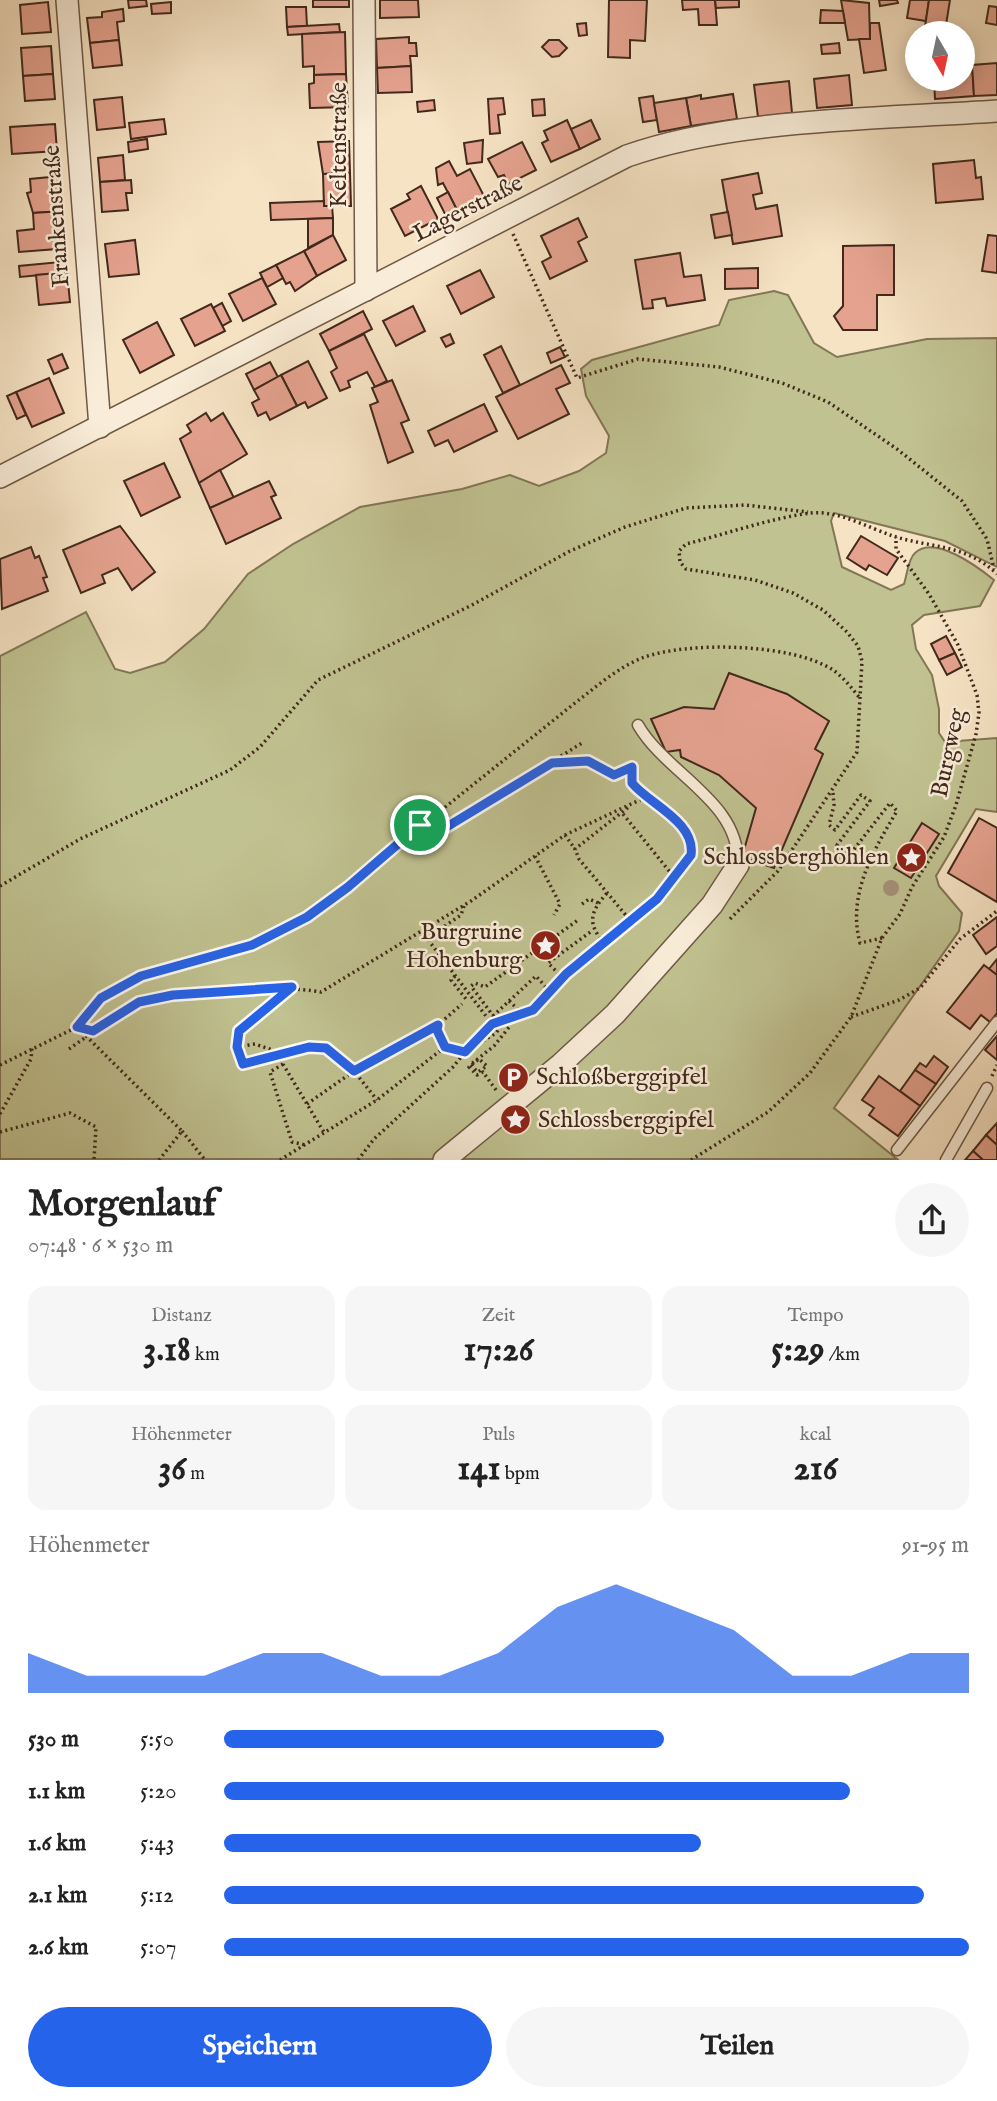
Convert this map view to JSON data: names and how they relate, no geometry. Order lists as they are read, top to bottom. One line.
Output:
{"streets":{"street":["Keltenstraße","Lagerstraße","Frankenstraße"],"path":["Burgweg"]},"crossings":[["Keltenstraße","Lagerstraße"],["Lagerstraße","Frankenstraße"]],"places":{"place":["Schlossberghöhlen","Burgruine Hohenburg","Schlossberggipfel"],"parking":["Schloßberggipfel"]},"north":"bottom","page":{"heading":["Morgenlauf","07:48 · 6 × 530 m"],"stats":[["Distanz","3.18 km"],["Zeit","17:26"],["Tempo","5:29 /km"],["Höhenmeter","36 m"],["Puls","141 bpm"],["kcal","216"]],"chart":["Höhenmeter","91–95 m"],"list":[{"name":"530 m","note":"5:50"},{"name":"1.1 km","note":"5:20"},{"name":"1.6 km","note":"5:43"},{"name":"2.1 km","note":"5:12"},{"name":"2.6 km","note":"5:07"}],"buttons":["Speichern","Teilen"]}}
